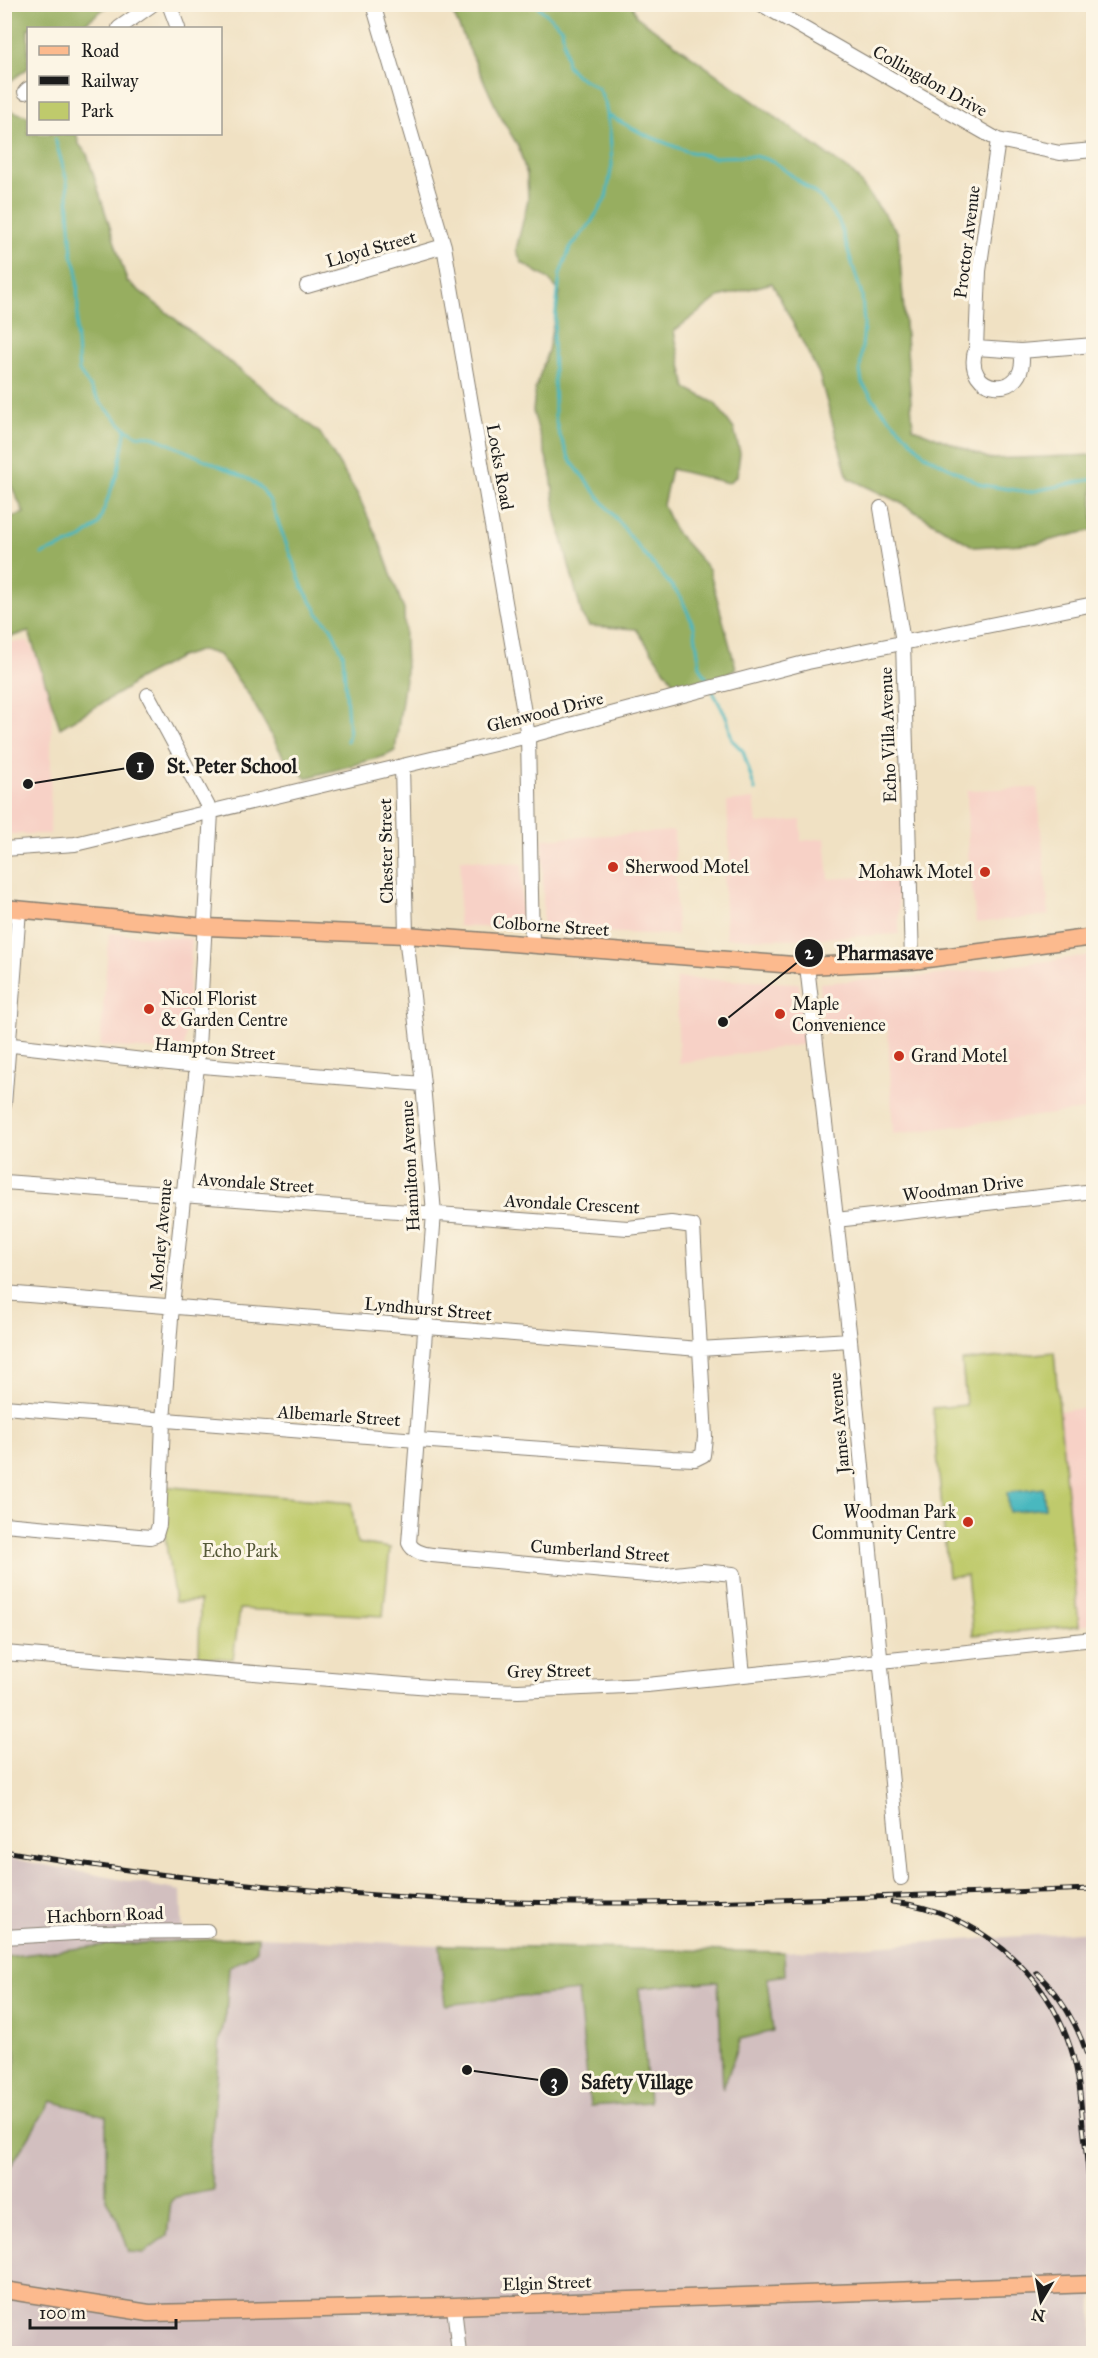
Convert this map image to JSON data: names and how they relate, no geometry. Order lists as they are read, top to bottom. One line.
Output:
{"streets":{"main road":["Colborne Street","Elgin Street"],"street":["Collingdon Drive","Proctor Avenue","Lloyd Street","Locks Road","Glenwood Drive","Echo Villa Avenue","Chester Street","Hampton Street","Hamilton Avenue","Avondale Street","Woodman Drive","Avondale Crescent","Morley Avenue","Lyndhurst Street","Albemarle Street","James Avenue","Cumberland Street","Grey Street","Hachborn Road"]},"crossings":[["Collingdon Drive","Proctor Avenue"],["Lloyd Street","Locks Road"],["Locks Road","Glenwood Drive"],["Locks Road","Colborne Street"],["Glenwood Drive","Echo Villa Avenue"],["Glenwood Drive","Chester Street"],["Glenwood Drive","Morley Avenue"],["Echo Villa Avenue","Colborne Street"],["Chester Street","Colborne Street"],["Chester Street","Hamilton Avenue"],["Colborne Street","Hamilton Avenue"],["Colborne Street","Morley Avenue"],["Colborne Street","James Avenue"],["Hampton Street","Hamilton Avenue"],["Hampton Street","Morley Avenue"],["Hamilton Avenue","Avondale Street"],["Hamilton Avenue","Avondale Crescent"],["Hamilton Avenue","Lyndhurst Street"],["Hamilton Avenue","Albemarle Street"],["Hamilton Avenue","Cumberland Street"],["Avondale Street","Avondale Crescent"],["Avondale Street","Morley Avenue"],["Woodman Drive","James Avenue"],["Avondale Crescent","Lyndhurst Street"],["Avondale Crescent","Albemarle Street"],["Morley Avenue","Lyndhurst Street"],["Morley Avenue","Albemarle Street"],["Lyndhurst Street","Albemarle Street"],["Lyndhurst Street","James Avenue"],["James Avenue","Grey Street"],["Cumberland Street","Grey Street"]],"parks":["Echo Park"],"places":["St. Peter School","Sherwood Motel","Mohawk Motel","Nicol Florist & Garden Centre","Maple Convenience","Pharmasave","Grand Motel","Woodman Park Community Centre","Safety Village"],"legend":["Road","Railway","Park"],"scale_bar":"100 m","north":"bottom"}
